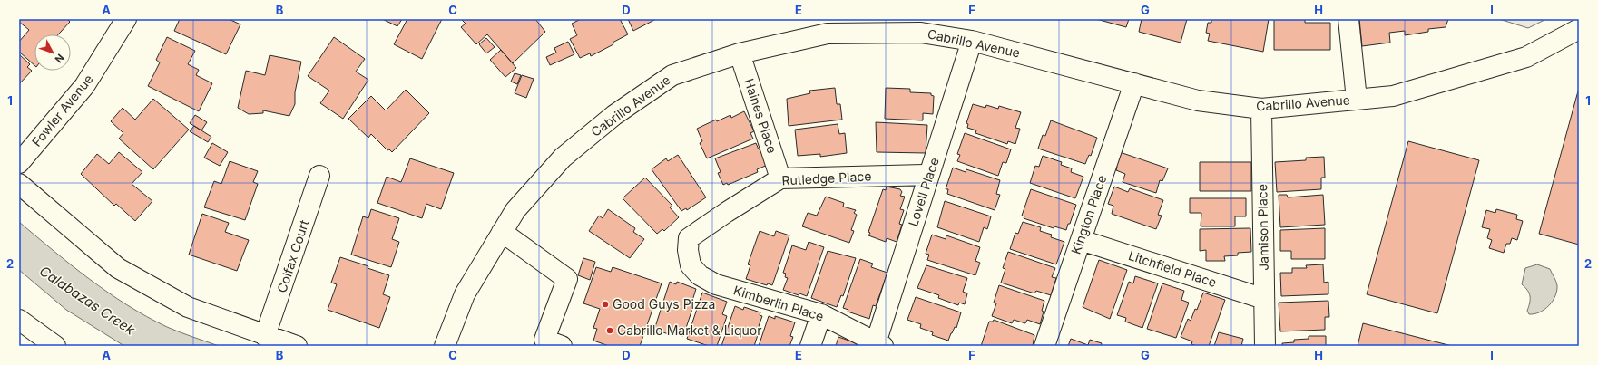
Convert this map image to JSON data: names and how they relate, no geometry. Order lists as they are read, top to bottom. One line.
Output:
{"streets":{"street":["Cabrillo Avenue","Fowler Avenue","Haines Place","Rutledge Place","Lovell Place","Kington Place","Jamison Place","Colfax Court","Litchfield Place","Kimberlin Place"]},"crossings":[["Cabrillo Avenue","Haines Place"],["Cabrillo Avenue","Lovell Place"],["Cabrillo Avenue","Kington Place"],["Cabrillo Avenue","Jamison Place"],["Haines Place","Rutledge Place"],["Rutledge Place","Lovell Place"],["Rutledge Place","Kimberlin Place"],["Lovell Place","Kimberlin Place"],["Kington Place","Litchfield Place"],["Jamison Place","Litchfield Place"]],"water":["Calabazas Creek"],"places":["Good Guys Pizza","Cabrillo Market & Liquor"],"north":"bottom right","grid":{"columns":["A","B","C","D","E","F","G","H","I"],"rows":["1","2"]}}
